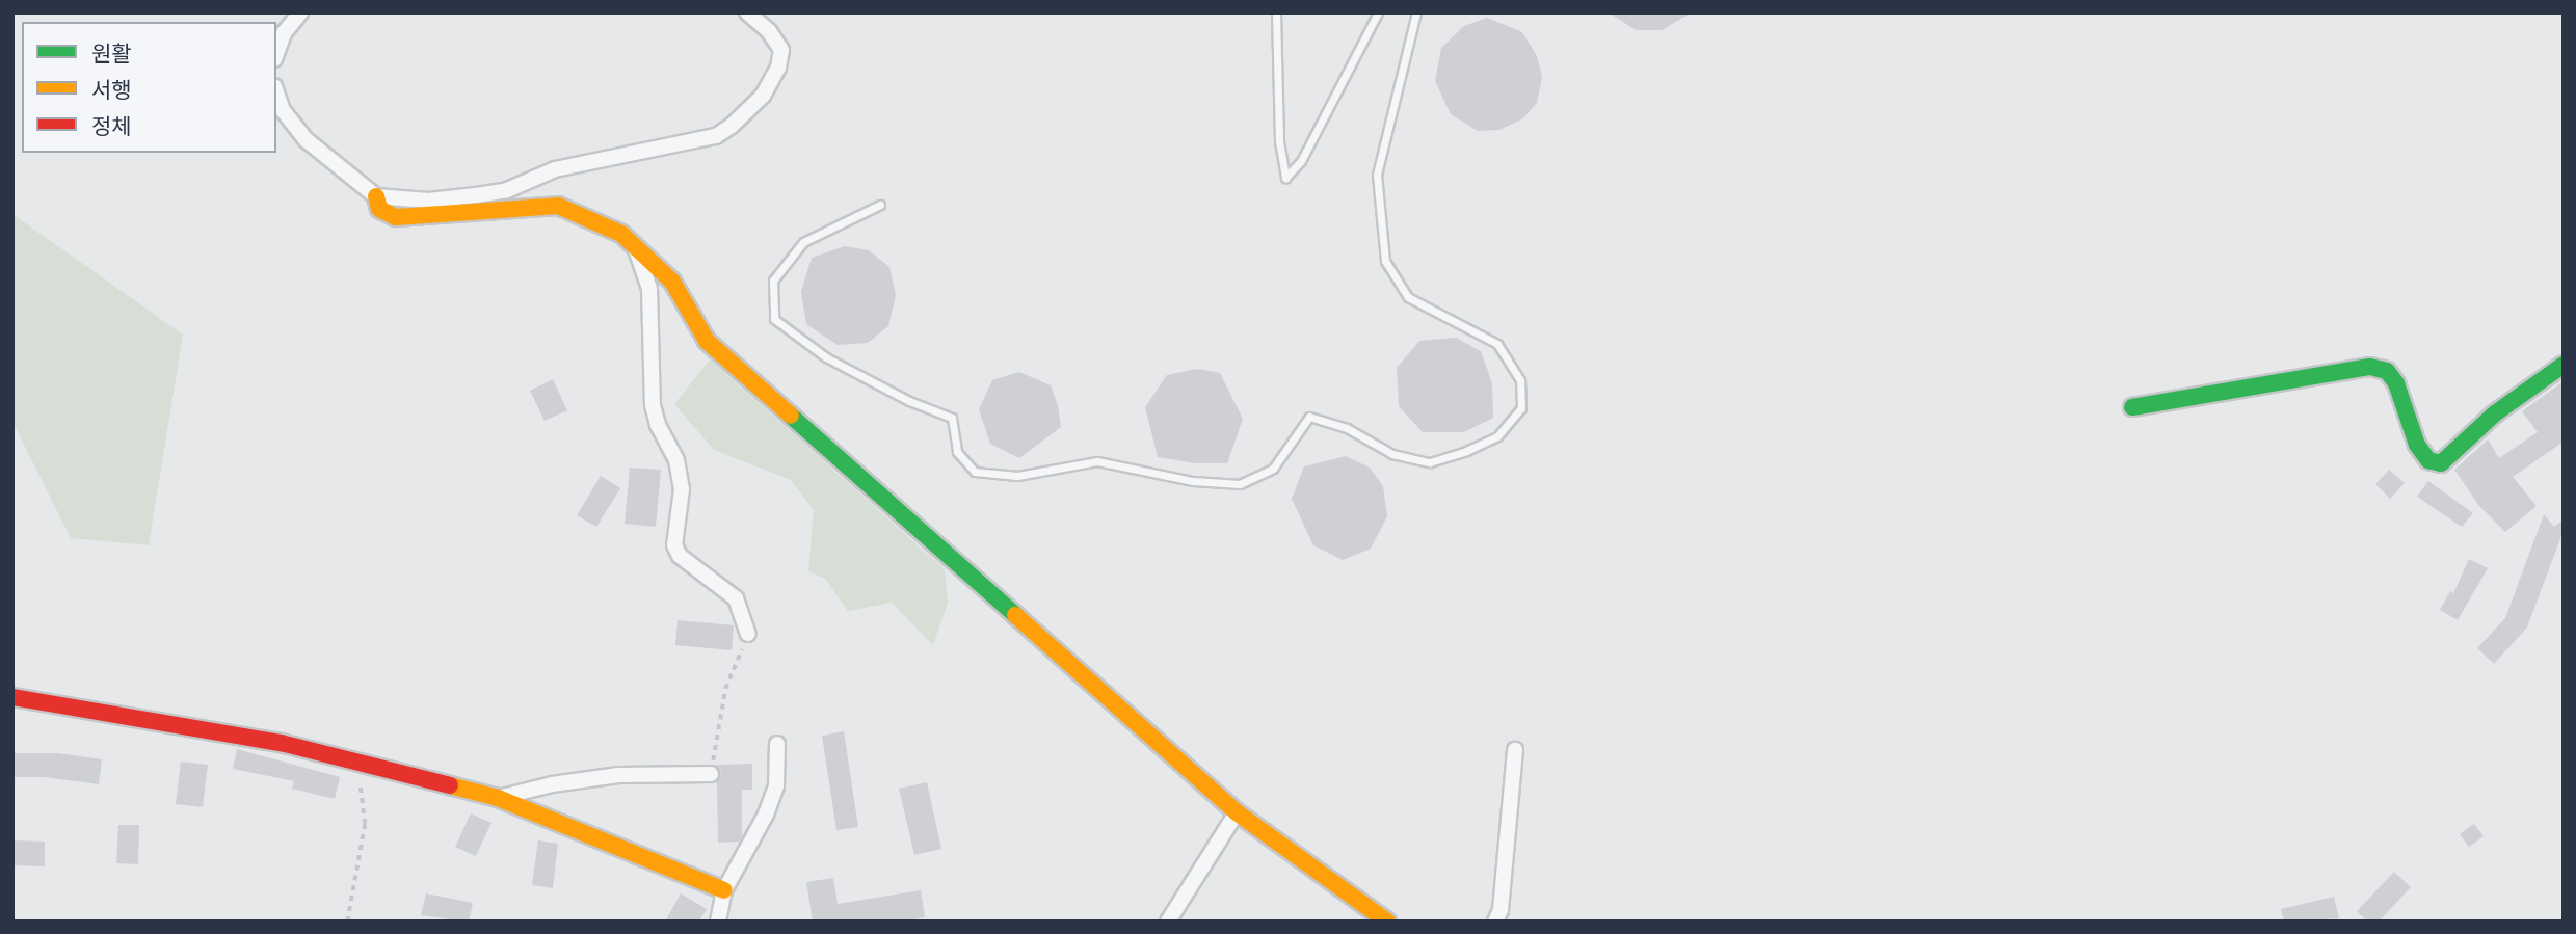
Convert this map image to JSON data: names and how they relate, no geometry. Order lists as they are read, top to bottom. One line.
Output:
{"legend":["원활","서행","정체"]}
